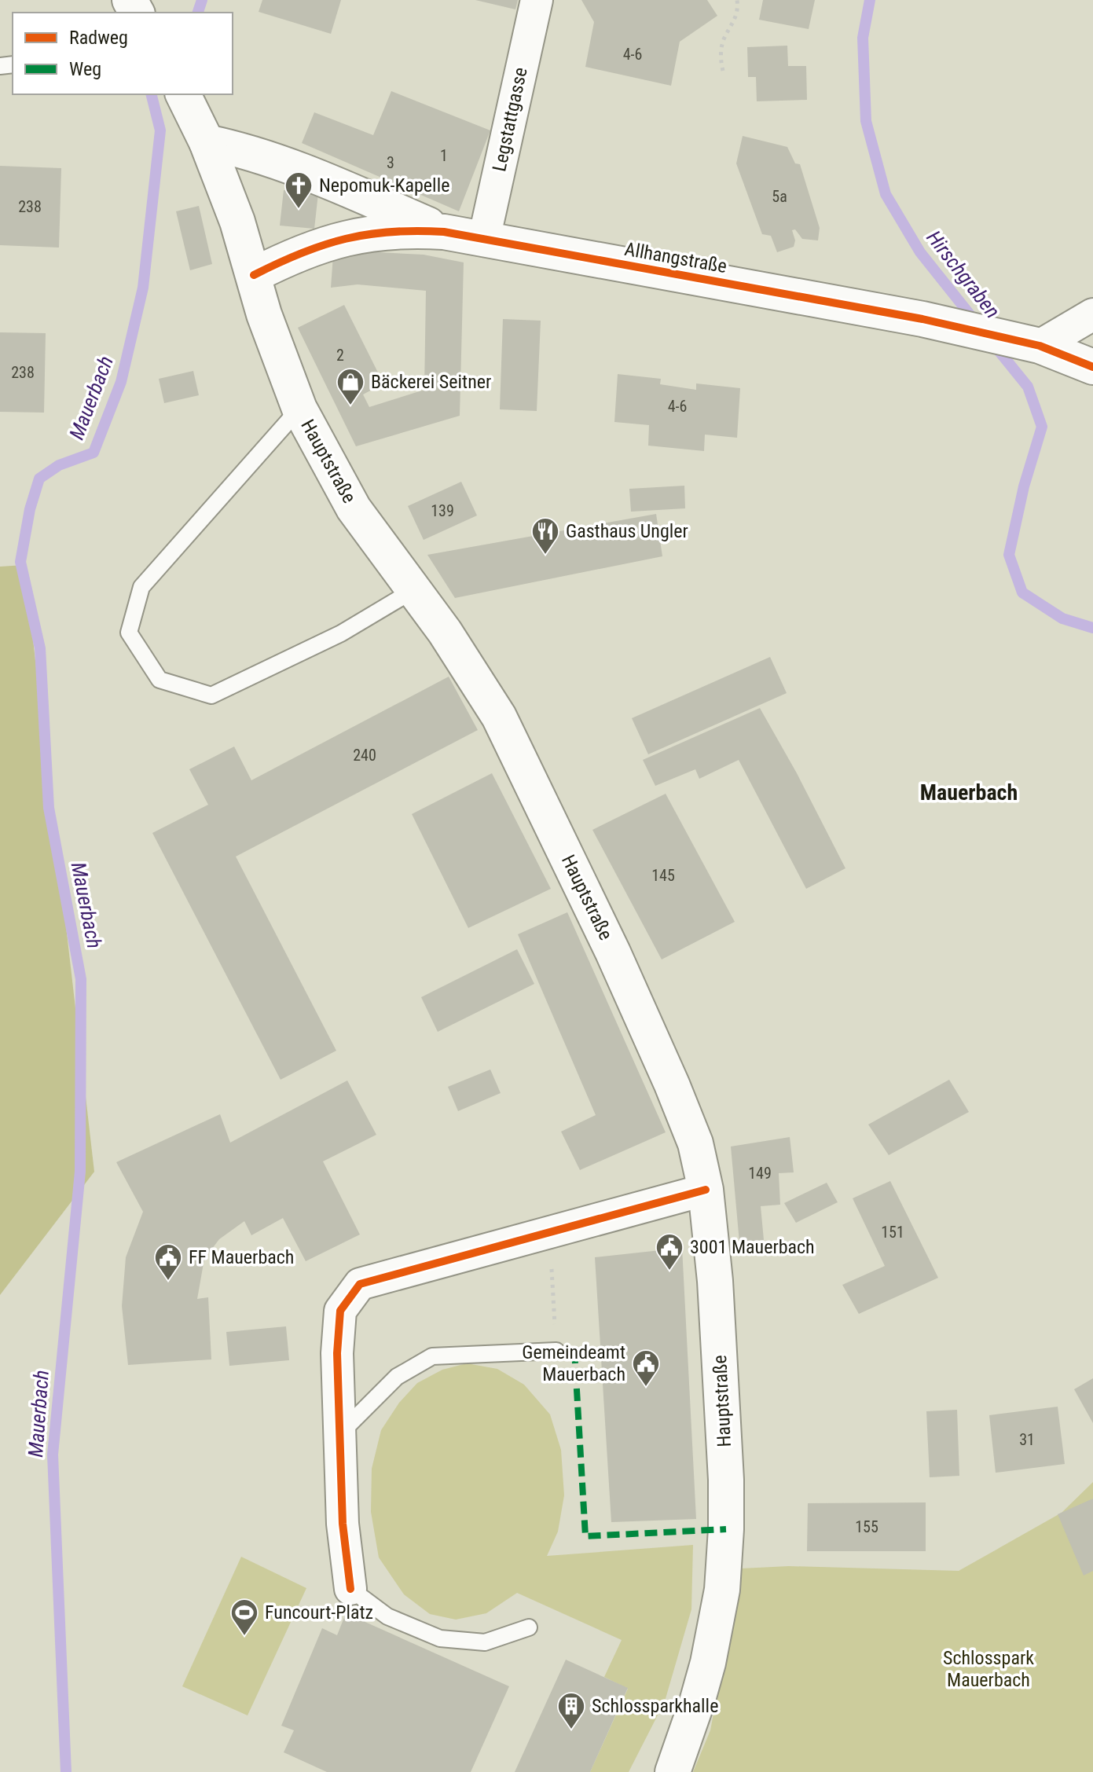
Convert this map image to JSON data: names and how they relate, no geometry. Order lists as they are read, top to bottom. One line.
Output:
{"streets":{"main road":["Allhangstraße","Hauptstraße"],"street":["Legstattgasse"]},"crossings":[["Legstattgasse","Allhangstraße"],["Allhangstraße","Hauptstraße"]],"districts":["Mauerbach"],"water":["Hirschgraben","Mauerbach"],"parks":["Schlosspark Mauerbach"],"places":{"church":["Nepomuk-Kapelle"],"shop":["Bäckerei Seitner"],"restaurant":["Gasthaus Ungler"],"public building":["3001 Mauerbach","FF Mauerbach","Gemeindeamt Mauerbach"],"sports":["Funcourt-Platz"],"building":["Schlossparkhalle"]},"house_numbers":["4-6","1","3","5a","238","2","238","4-6","139","240","145","149","151","31","155"],"legend":["Radweg","Weg"]}
